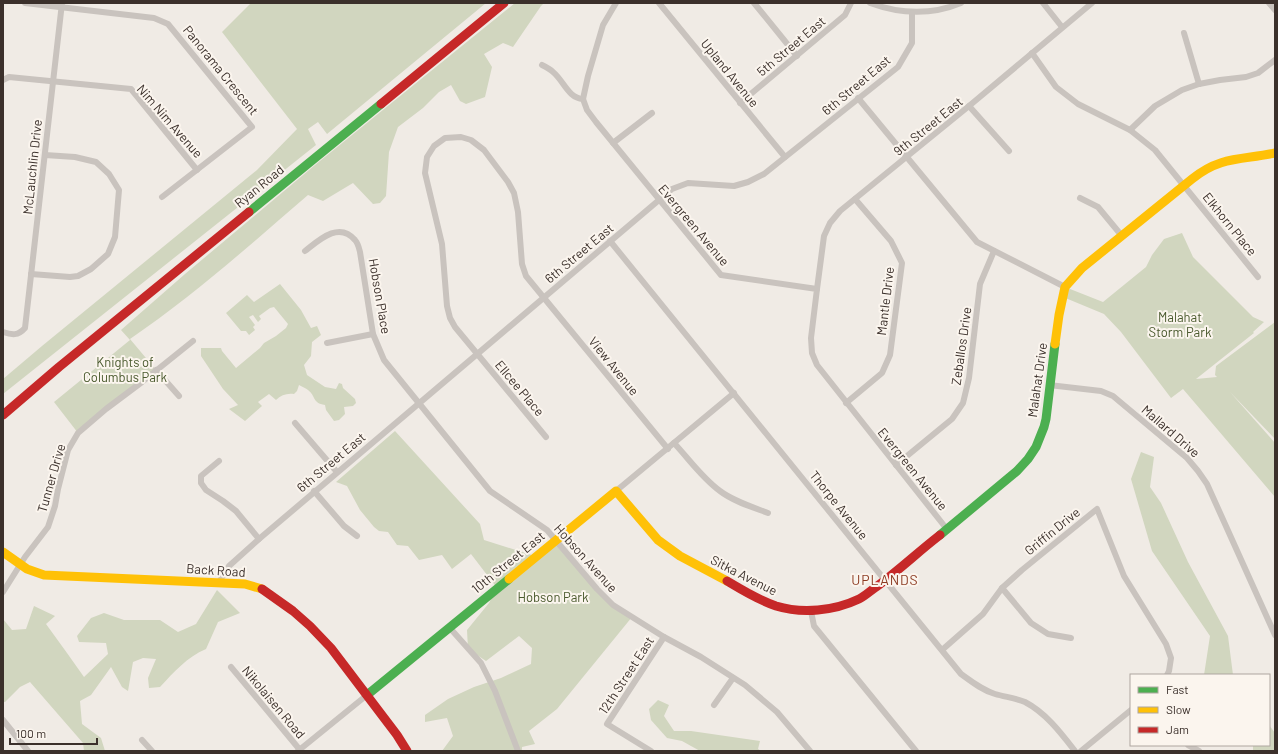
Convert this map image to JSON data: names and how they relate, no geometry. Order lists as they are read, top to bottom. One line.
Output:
{"streets":{"street":["5th Street East","Panorama Crescent","Upland Avenue","6th Street East","Nim Nim Avenue","9th Street East","McLauchlin Drive","Ryan Road","Elkhorn Place","Evergreen Avenue","Hobson Place","Mantle Drive","Zeballos Drive","View Avenue","Malahat Drive","Ellcee Place","Mallard Drive","Tunner Drive","Thorpe Avenue","Griffin Drive","Hobson Avenue","10th Street East","Back Road","Sitka Avenue","12th Street East","Nikolaisen Road"]},"crossings":[["5th Street East","Upland Avenue"],["Panorama Crescent","Nim Nim Avenue"],["Panorama Crescent","McLauchlin Drive"],["Upland Avenue","6th Street East"],["6th Street East","Evergreen Avenue"],["6th Street East","Hobson Place"],["6th Street East","View Avenue"],["6th Street East","Ellcee Place"],["6th Street East","Thorpe Avenue"],["6th Street East","Hobson Avenue"],["6th Street East","Back Road"],["Nim Nim Avenue","McLauchlin Drive"],["9th Street East","Elkhorn Place"],["9th Street East","Evergreen Avenue"],["9th Street East","Mantle Drive"],["Elkhorn Place","Malahat Drive"],["Evergreen Avenue","Mantle Drive"],["Evergreen Avenue","Zeballos Drive"],["Evergreen Avenue","Malahat Drive"],["Hobson Place","Hobson Avenue"],["View Avenue","Ellcee Place"],["View Avenue","10th Street East"],["Malahat Drive","Mallard Drive"],["Malahat Drive","Thorpe Avenue"],["Malahat Drive","Sitka Avenue"],["Tunner Drive","Back Road"],["Thorpe Avenue","Griffin Drive"],["Thorpe Avenue","10th Street East"],["Hobson Avenue","10th Street East"],["Hobson Avenue","12th Street East"],["10th Street East","Back Road"],["10th Street East","Sitka Avenue"],["10th Street East","Nikolaisen Road"]],"districts":["UPLANDS"],"parks":["Malahat Storm Park","Knights of Columbus Park","Hobson Park"],"legend":["Fast","Slow","Jam"],"scale_bar":"100 m"}
